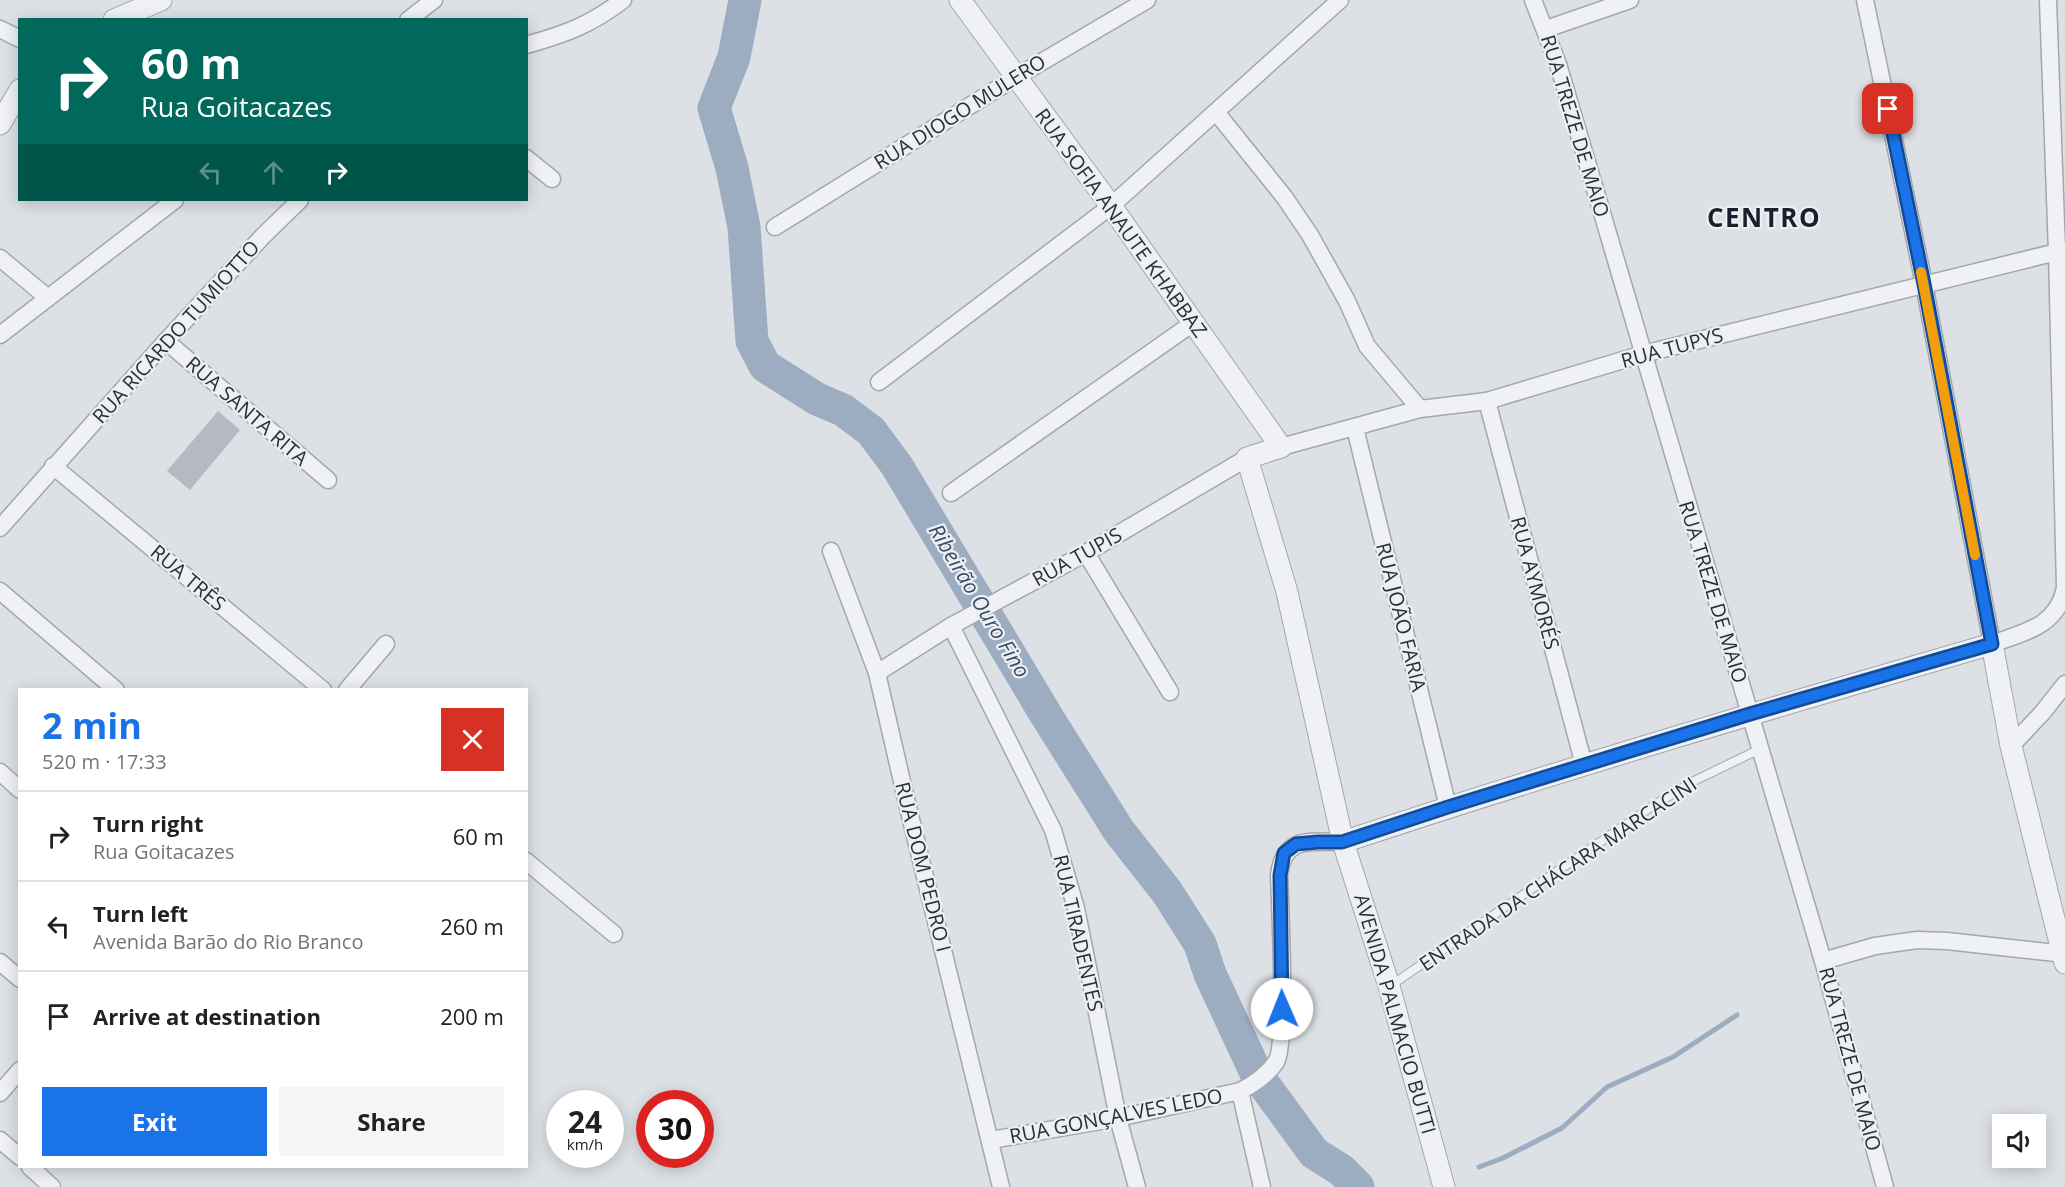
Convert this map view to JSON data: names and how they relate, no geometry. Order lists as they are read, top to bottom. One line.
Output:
{"streets":{"street":["RUA DIOGO MULERO","RUA TREZE DE MAIO","RUA SOFIA ANAUTE KHABBAZ","RUA RICARDO TUMIOTTO","RUA TUPYS","RUA SANTA RITA","RUA TUPIS","RUA TRÊS","RUA AYMORÉS","RUA JOÃO FARIA","RUA DOM PEDRO I","RUA TIRADENTES","AVENIDA PALMACIO BUTTI","RUA GONÇALVES LEDO"],"lane":["ENTRADA DA CHÁCARA MARCACINI"]},"crossings":[["RUA DIOGO MULERO","RUA SOFIA ANAUTE KHABBAZ"],["RUA TREZE DE MAIO","RUA TUPYS"],["RUA TREZE DE MAIO","ENTRADA DA CHÁCARA MARCACINI"],["RUA SOFIA ANAUTE KHABBAZ","RUA TUPYS"],["RUA SOFIA ANAUTE KHABBAZ","RUA TUPIS"],["RUA RICARDO TUMIOTTO","RUA SANTA RITA"],["RUA RICARDO TUMIOTTO","RUA TRÊS"],["RUA TUPYS","RUA TUPIS"],["RUA TUPYS","RUA AYMORÉS"],["RUA TUPYS","RUA JOÃO FARIA"],["RUA TUPIS","RUA DOM PEDRO I"],["RUA TUPIS","RUA TIRADENTES"],["RUA TUPIS","AVENIDA PALMACIO BUTTI"],["RUA DOM PEDRO I","RUA GONÇALVES LEDO"],["ENTRADA DA CHÁCARA MARCACINI","AVENIDA PALMACIO BUTTI"],["RUA TIRADENTES","RUA GONÇALVES LEDO"]],"districts":["CENTRO"],"water":["Ribeirão Ouro Fino"],"page":{"turn":["60 m","Rua Goitacazes"],"heading":["2 min","520 m · 17:33"],"list":[{"name":"Turn right","note":"Rua Goitacazes","value":"60 m"},{"name":"Turn left","note":"Avenida Barão do Rio Branco","value":"260 m"},{"name":"Arrive at destination","value":"200 m"}],"buttons":["Exit","Share"],"speed":"24 km/h","limit":"30"}}
